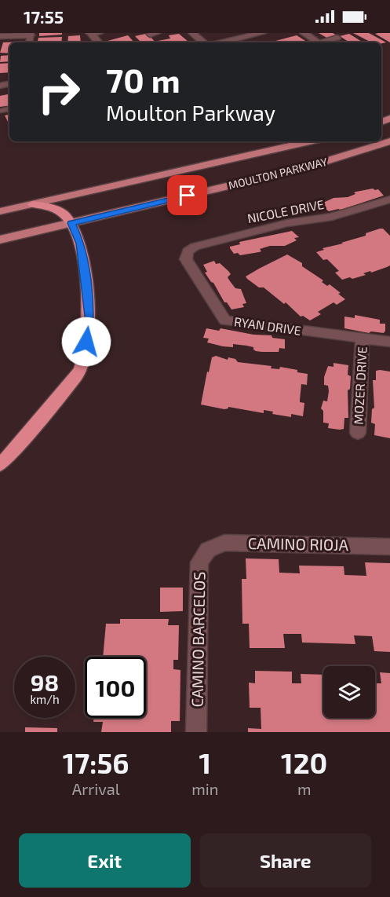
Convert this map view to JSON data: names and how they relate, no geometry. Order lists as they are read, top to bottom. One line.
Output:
{"streets":{"main road":["MOULTON PARKWAY"],"street":["NICOLE DRIVE","RYAN DRIVE","MOZER DRIVE","CAMINO RIOJA","CAMINO BARCELOS"]},"crossings":[["NICOLE DRIVE","RYAN DRIVE"],["RYAN DRIVE","MOZER DRIVE"],["CAMINO RIOJA","CAMINO BARCELOS"]],"page":{"status":"17:55","turn":["70 m","Moulton Parkway"],"speed":"98 km/h","limit":"100","eta":["17:56","Arrival","1","min","120","m"],"buttons":["Exit","Share"]}}
